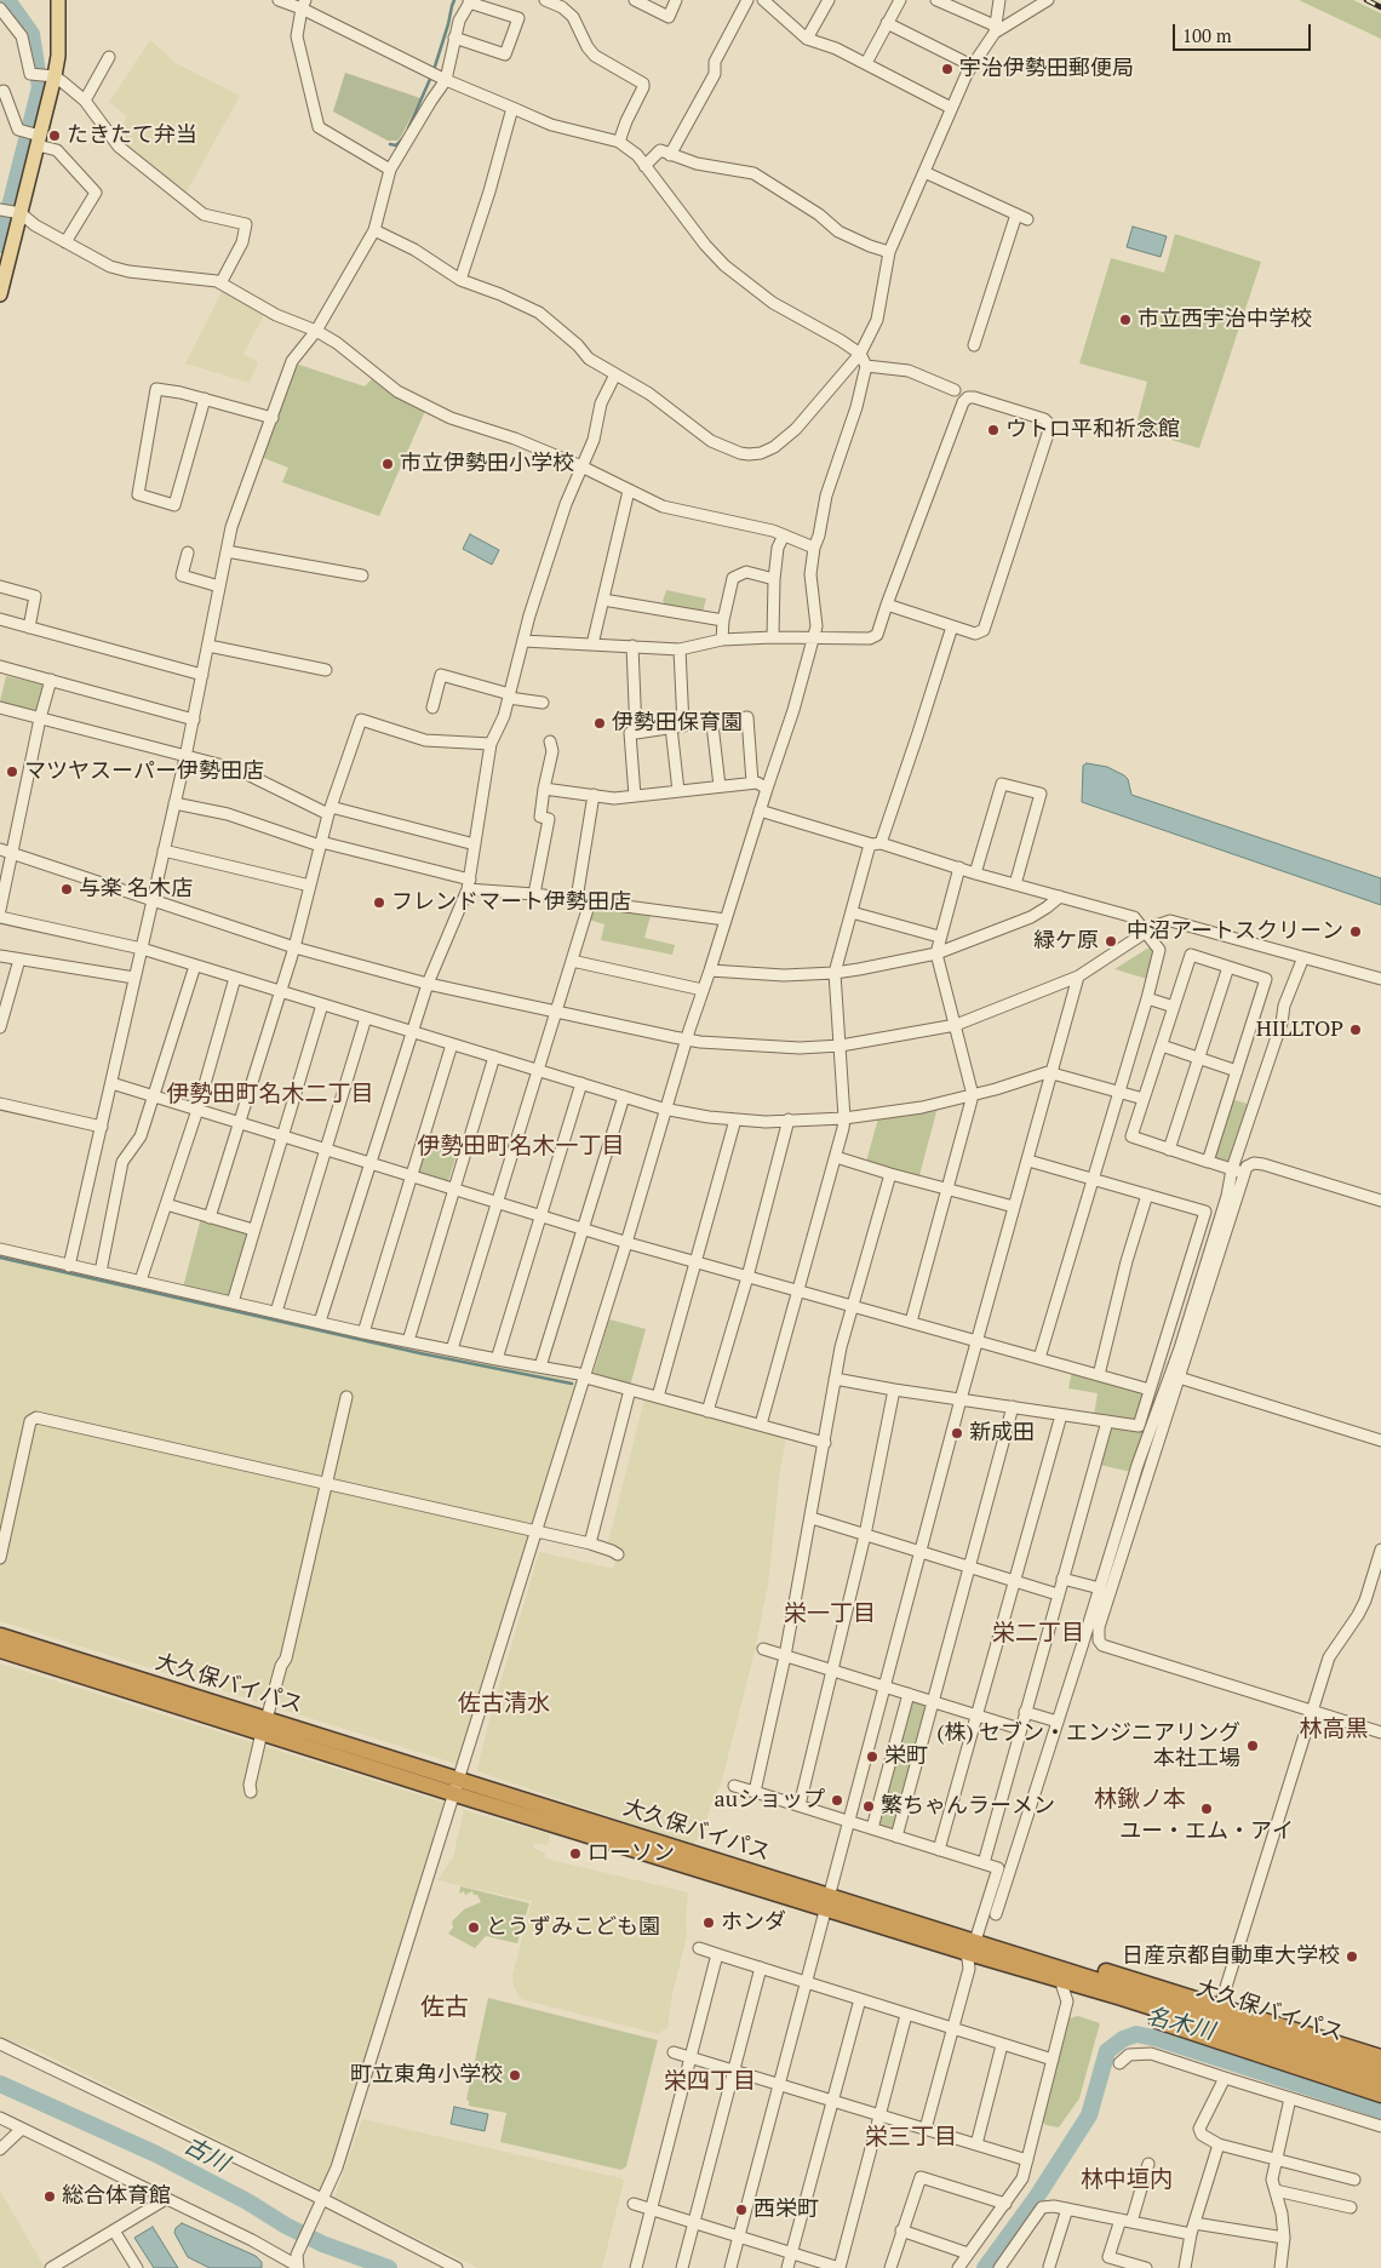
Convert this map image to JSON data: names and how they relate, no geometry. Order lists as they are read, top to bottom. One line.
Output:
{"streets":{"highway":["大久保バイパス"]},"districts":["伊勢田町名木二丁目","伊勢田町名木一丁目","栄一丁目","栄二丁目","佐古清水","林高黒","林鍬ノ本","佐古","栄四丁目","栄三丁目","林中垣内"],"water":["名木川","古川"],"places":["宇治伊勢田郵便局","たきたて弁当","市立西宇治中学校","ウトロ平和祈念館","市立伊勢田小学校","伊勢田保育園","マツヤスーパー伊勢田店","与楽 名木店","フレンドマート伊勢田店","中沼アートスクリーン","緑ケ原","HILLTOP","新成田","(株) セブン・エンジニアリング 本社工場","栄町","auショップ","繁ちゃんラーメン","ユー・エム・アイ","ローソン","ホンダ","とうずみこども園","日産京都自動車大学校","町立東角小学校","総合体育館","西栄町"],"scale_bar":"100 m"}
